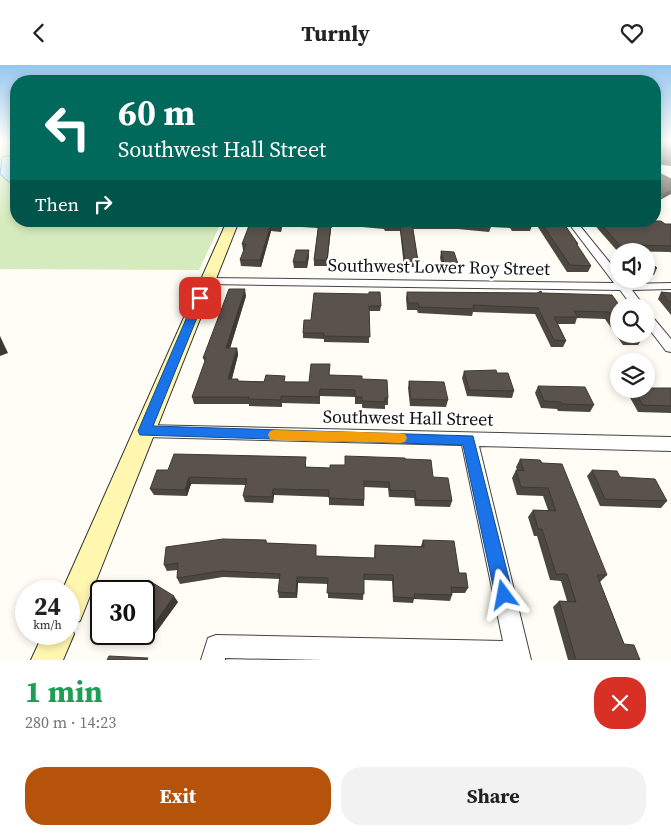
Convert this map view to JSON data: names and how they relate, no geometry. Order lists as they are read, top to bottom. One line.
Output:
{"streets":{"street":["Southwest Lower Roy Street","Southwest Hall Street"]},"page":{"header":"Turnly","turn":["60 m","Southwest Hall Street"],"then":"Then","speed":"24 km/h","limit":"30","heading":["1 min","280 m · 14:23"],"buttons":["Exit","Share"]}}
